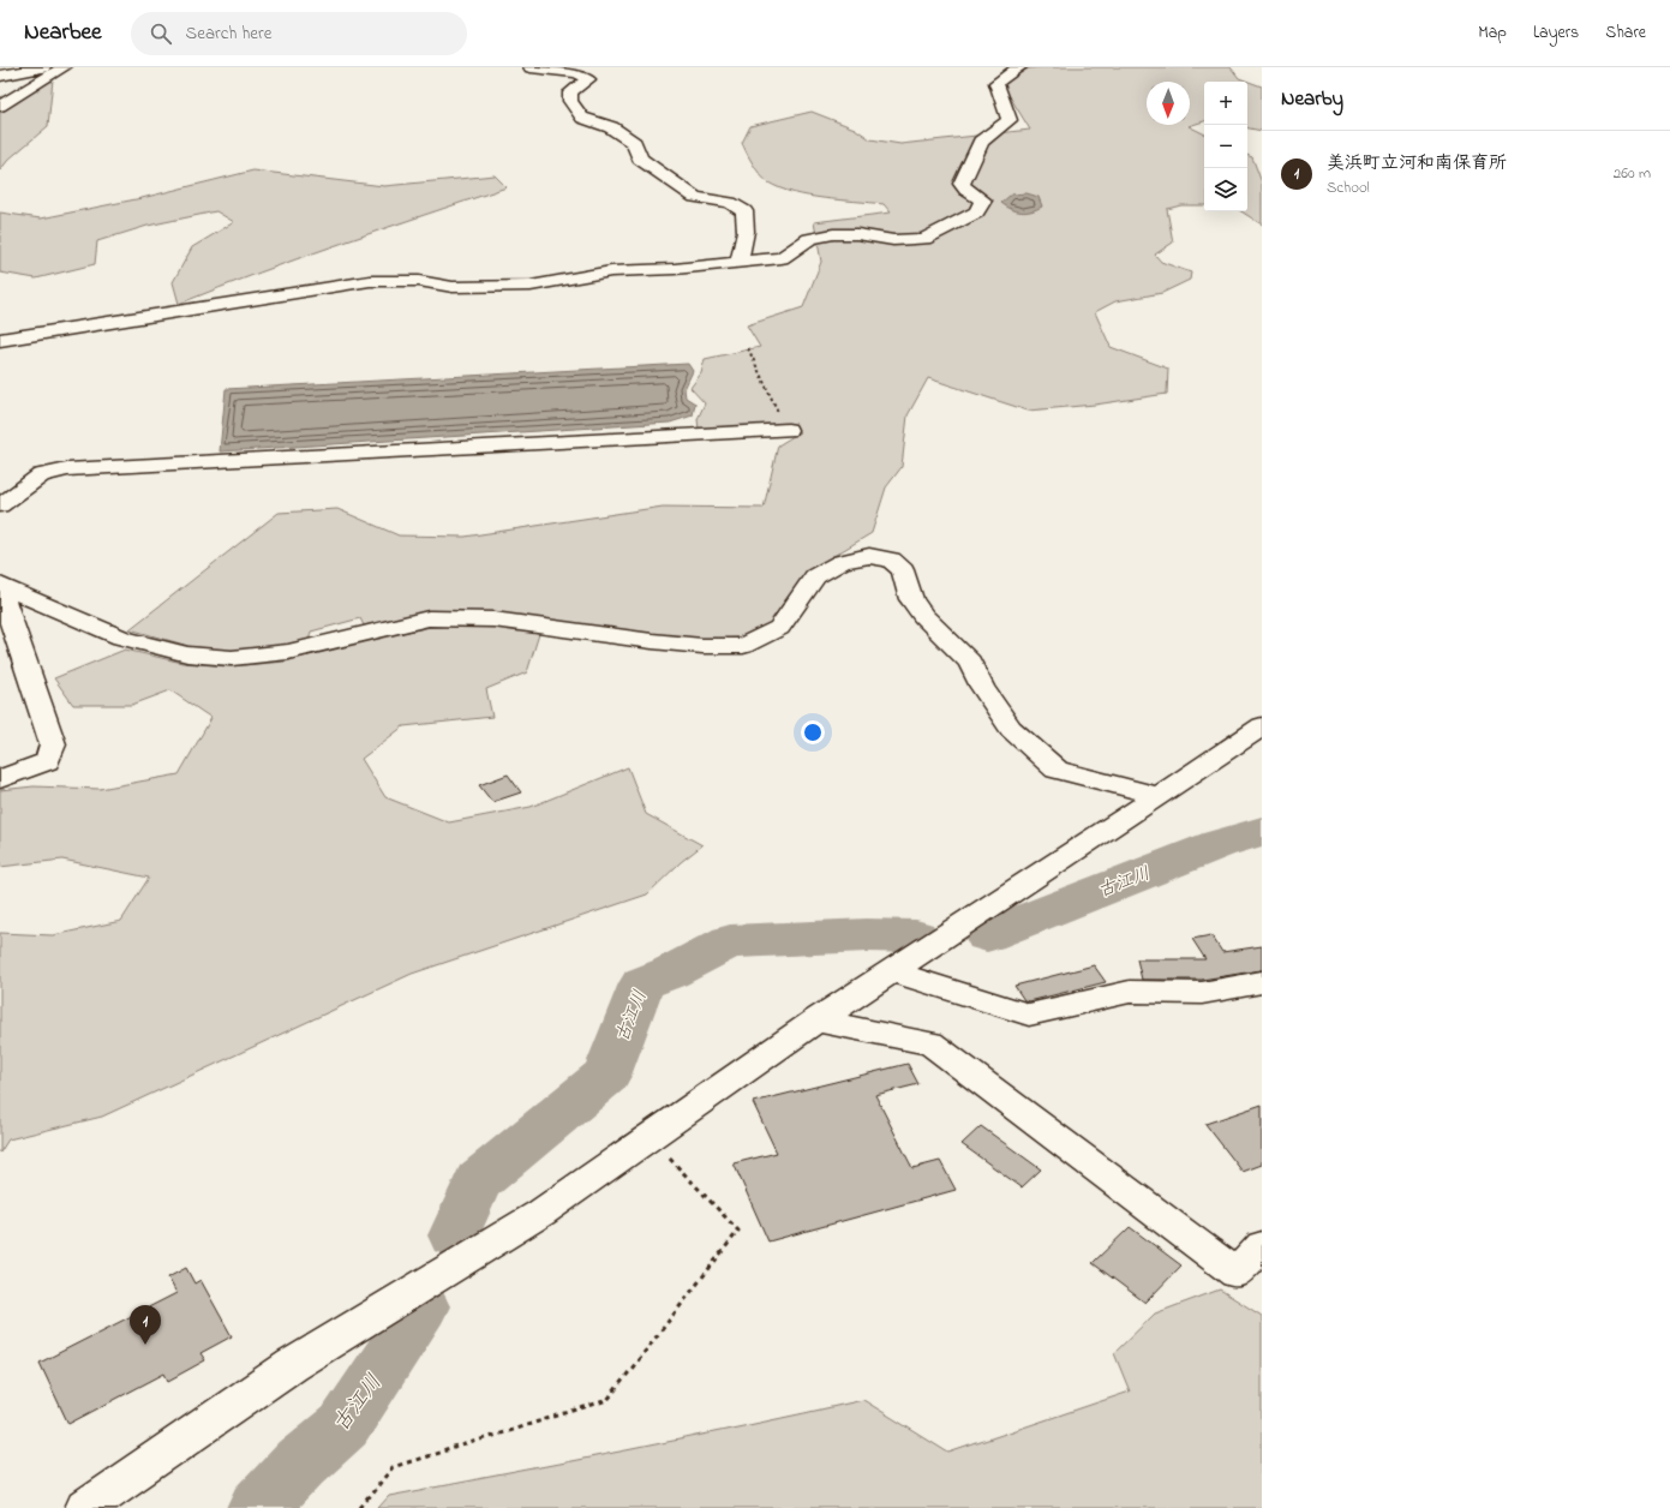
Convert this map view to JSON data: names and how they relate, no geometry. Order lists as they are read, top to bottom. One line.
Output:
{"water":["古江川"],"north":"bottom","page":{"header":"Nearbee","search":"Search here","nav":["Map","Layers","Share"],"heading":"Nearby","map_buttons":["+","−"],"list":[{"mark":"1","name":"美浜町立河和南保育所","note":"School","value":"260 m"}],"pins":"1"}}
